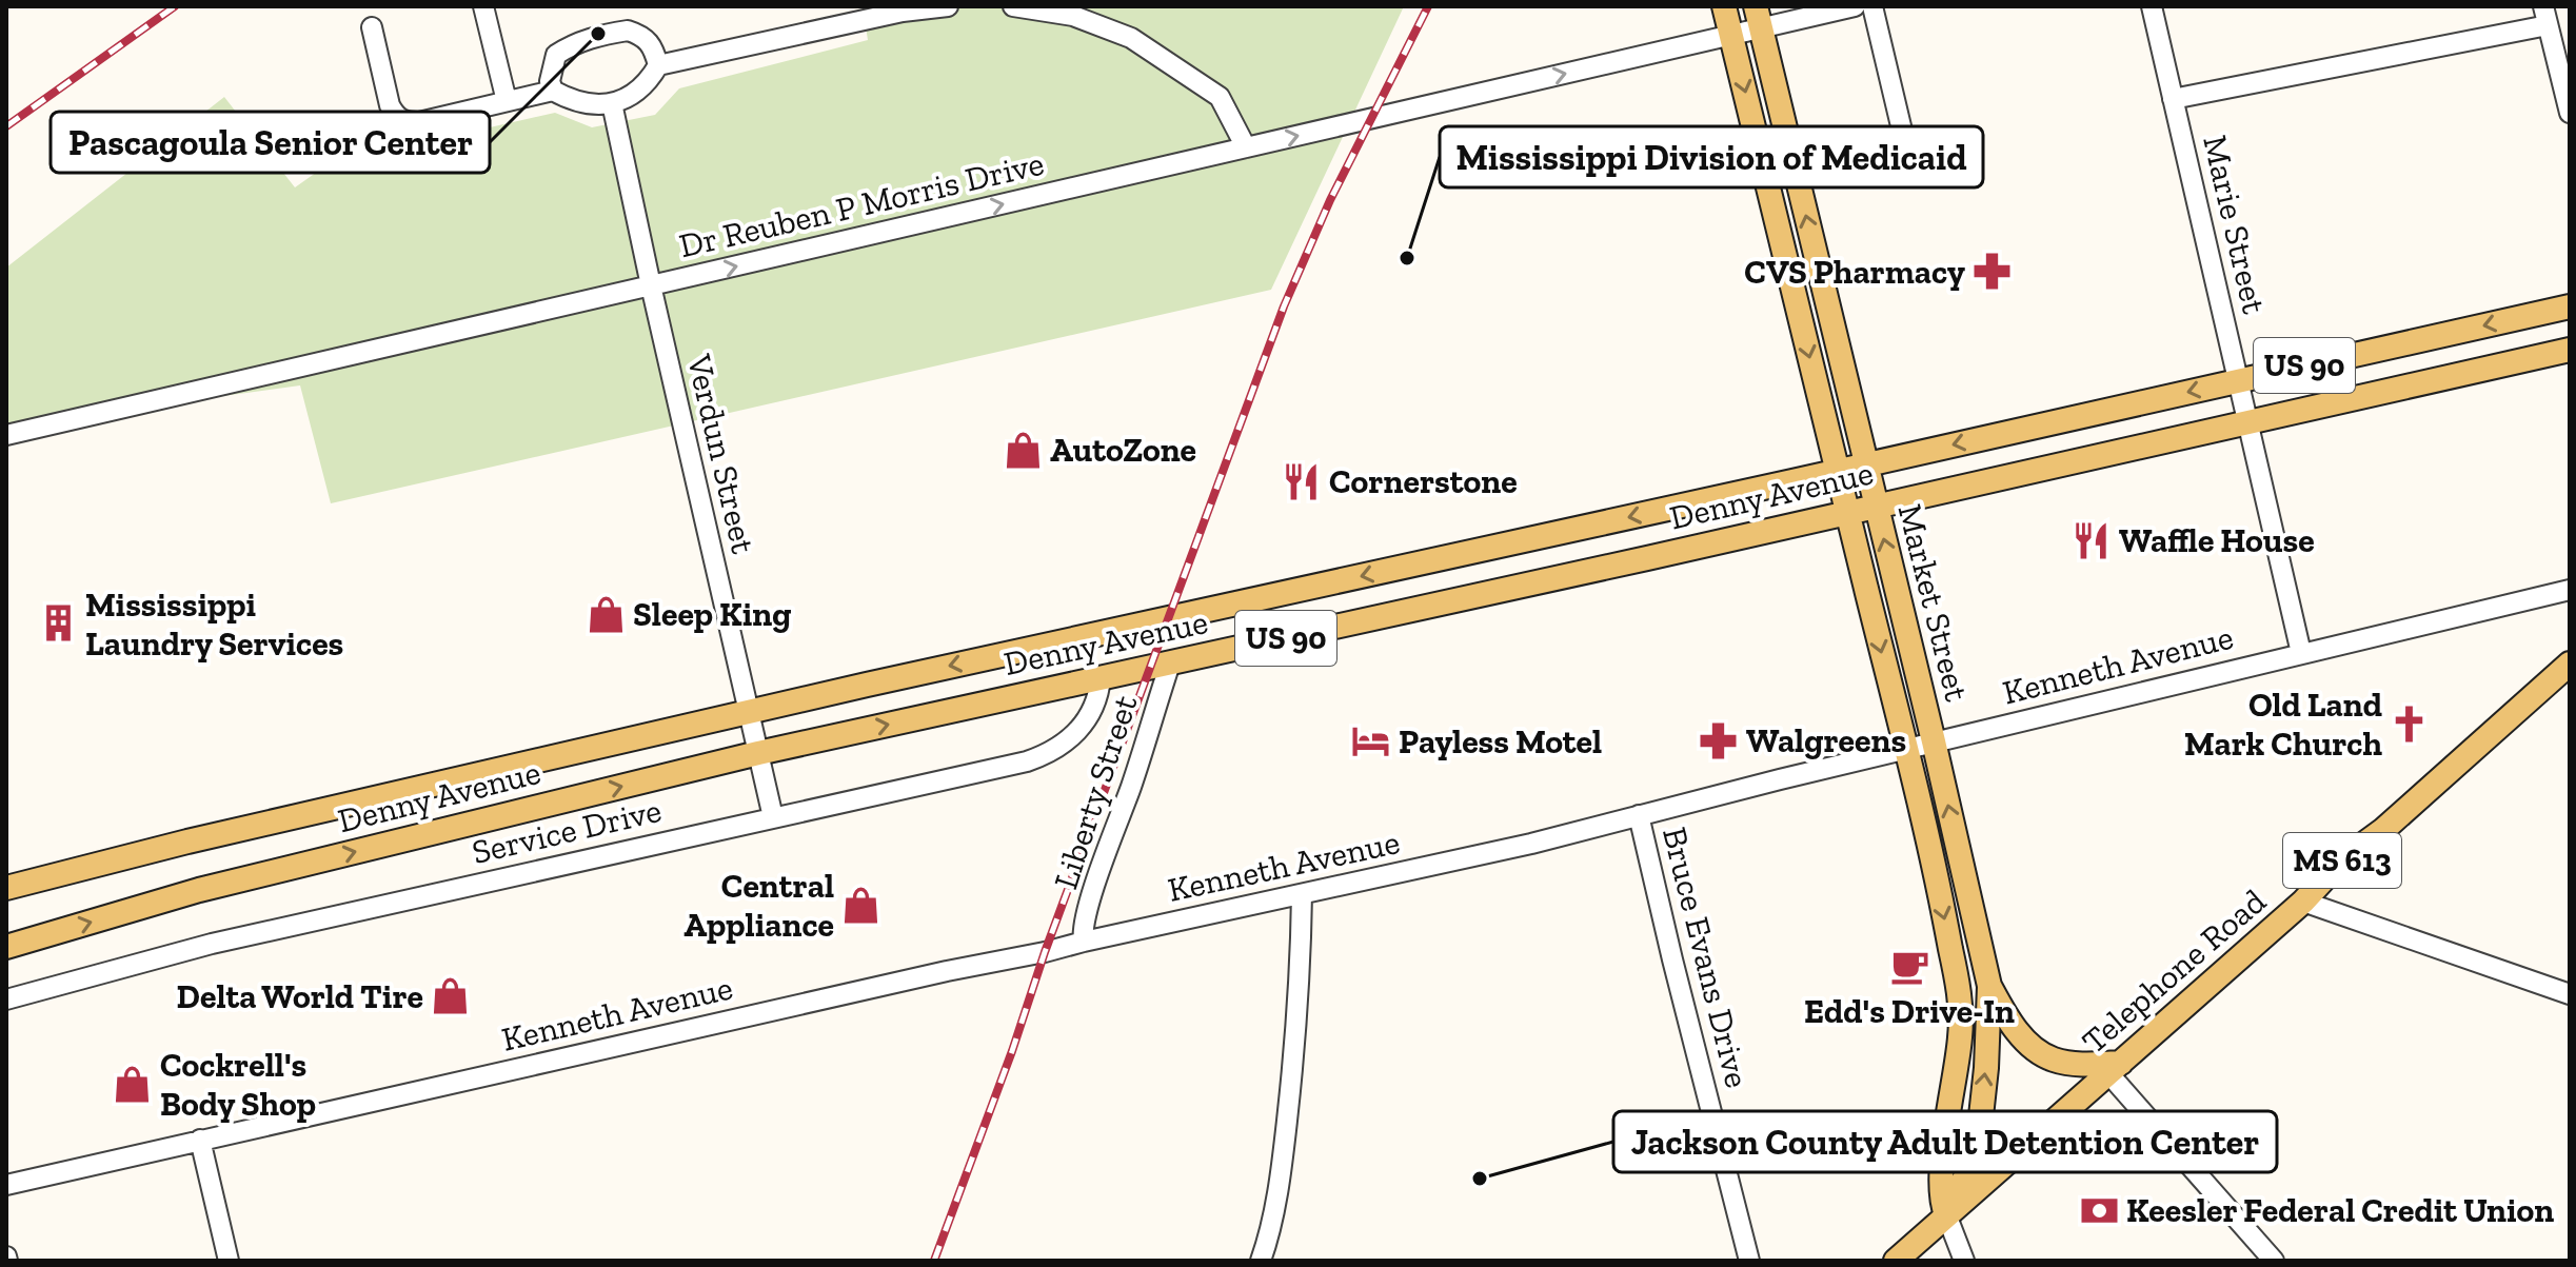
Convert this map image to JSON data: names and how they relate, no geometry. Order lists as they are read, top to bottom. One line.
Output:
{"streets":{"main road":["US 90","Denny Avenue","Market Street","MS 613","Telephone Road"],"street":["Dr Reuben P Morris Drive","Marie Street","Verdun Street","Kenneth Avenue","Liberty Street","Service Drive","Bruce Evans Drive"]},"crossings":[["Dr Reuben P Morris Drive","Verdun Street"],["Dr Reuben P Morris Drive","Market Street"],["Marie Street","Denny Avenue"],["Marie Street","Kenneth Avenue"],["Verdun Street","Denny Avenue"],["Verdun Street","Service Drive"],["Denny Avenue","Market Street"],["Denny Avenue","Liberty Street"],["Denny Avenue","Service Drive"],["Market Street","Kenneth Avenue"],["Market Street","Telephone Road"],["Kenneth Avenue","Liberty Street"],["Kenneth Avenue","Bruce Evans Drive"]],"one_way":["Dr Reuben P Morris Drive"],"places":{"other":["Pascagoula Senior Center","Mississippi Division of Medicaid","Jackson County Adult Detention Center"],"pharmacy":["CVS Pharmacy","Walgreens"],"shop":["AutoZone","Sleep King","Central Appliance","Delta World Tire","Cockrell's Body Shop"],"restaurant":["Cornerstone","Waffle House"],"building":["Mississippi Laundry Services"],"church":["Old Land Mark Church"],"hotel":["Payless Motel"],"cafe":["Edd's Drive-In"],"bank":["Keesler Federal Credit Union"]}}
